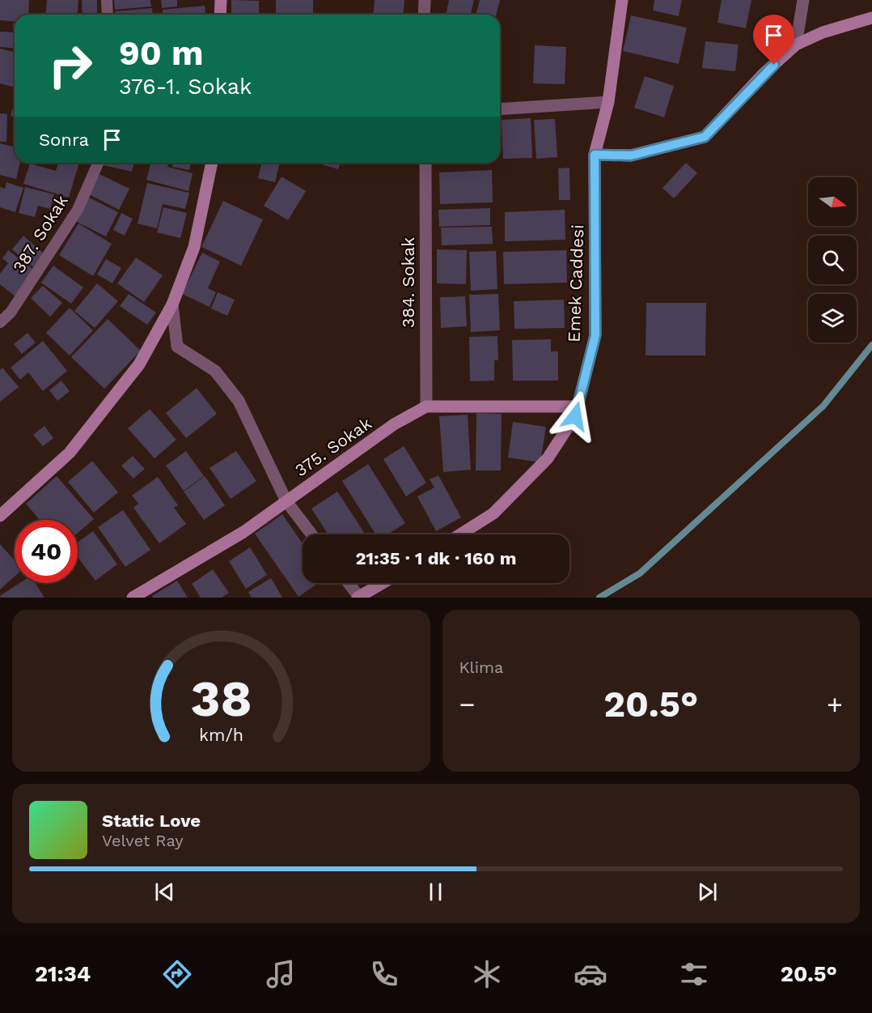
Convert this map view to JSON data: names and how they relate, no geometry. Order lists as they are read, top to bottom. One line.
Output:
{"streets":{"street":["384. Sokak","Emek Caddesi","375. Sokak"],"lane":["387. Sokak"]},"crossings":[["384. Sokak","375. Sokak"],["Emek Caddesi","375. Sokak"]],"north":"right","page":{"turn":["90 m","376-1. Sokak"],"then":"Sonra","limit":"40","trip":"21:35 · 1 dk · 160 m","tile":"Klima","heat":["−","20.5°","+"],"song":["Static Love","Velvet Ray"],"tabs":["21:34","20.5°"],"gauge":["38","km/h"]}}
